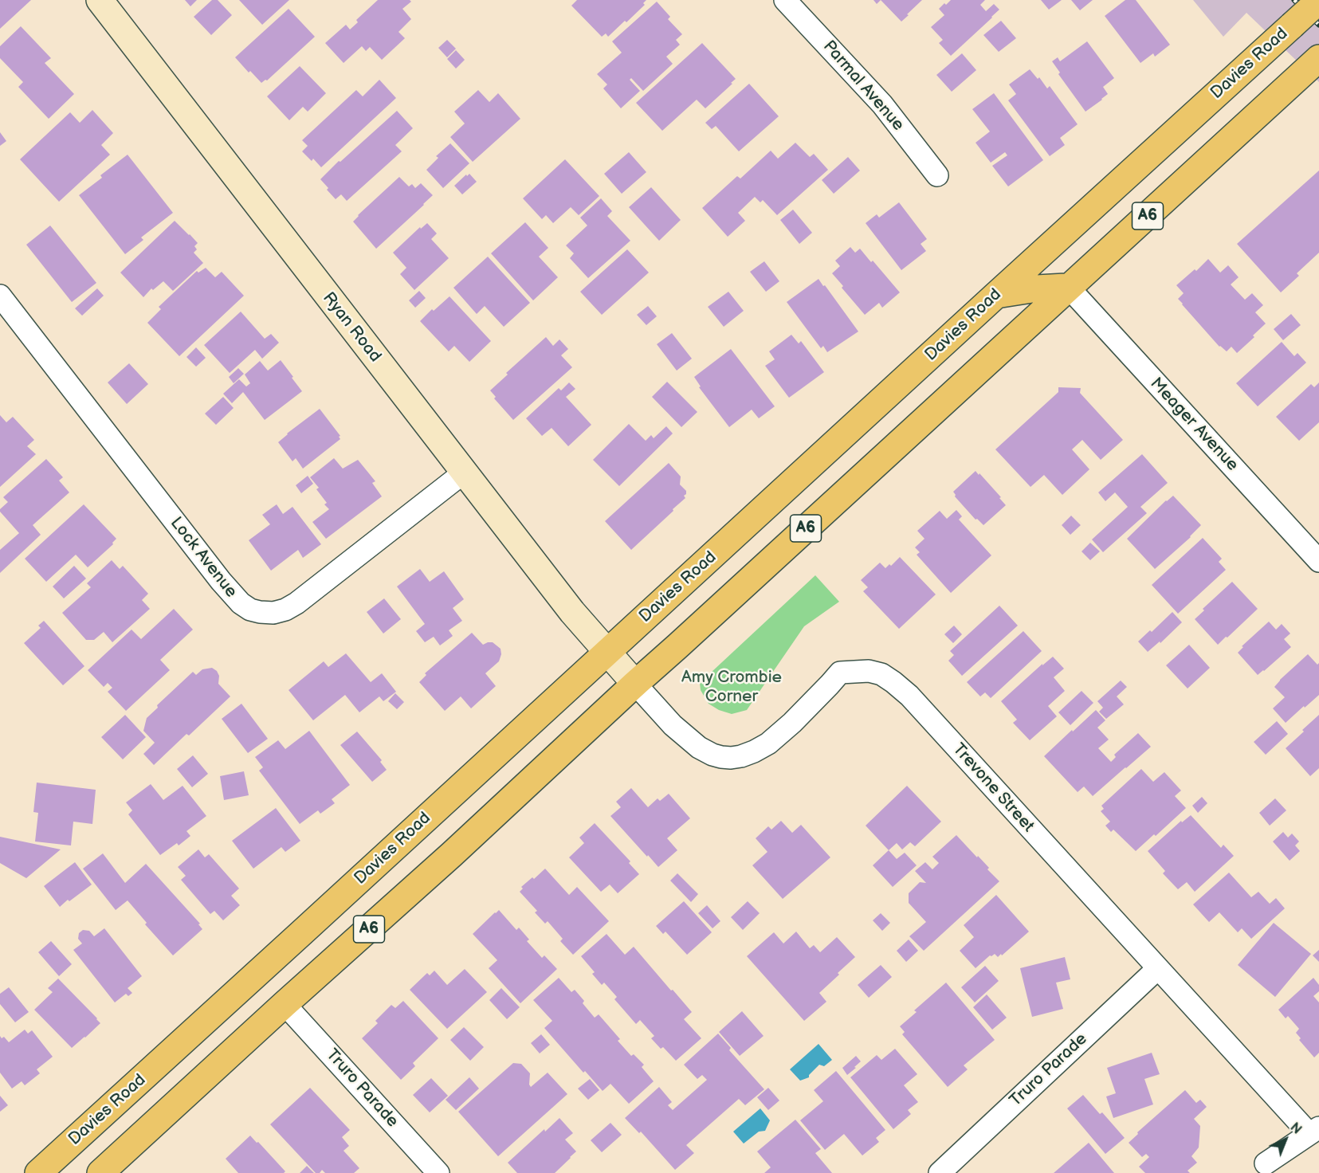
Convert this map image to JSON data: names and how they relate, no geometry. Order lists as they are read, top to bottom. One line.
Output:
{"streets":{"highway":["Davies Road","A6"],"main road":["Ryan Road"],"street":["Parmal Avenue","Meager Avenue","Lock Avenue","Trevone Street","Truro Parade"]},"crossings":[["Davies Road","Ryan Road"],["A6","Ryan Road"],["A6","Meager Avenue"],["A6","Trevone Street"],["A6","Truro Parade"],["Ryan Road","Lock Avenue"],["Ryan Road","Trevone Street"],["Trevone Street","Truro Parade"]],"parks":["Amy Crombie Corner"],"north":"top right"}
